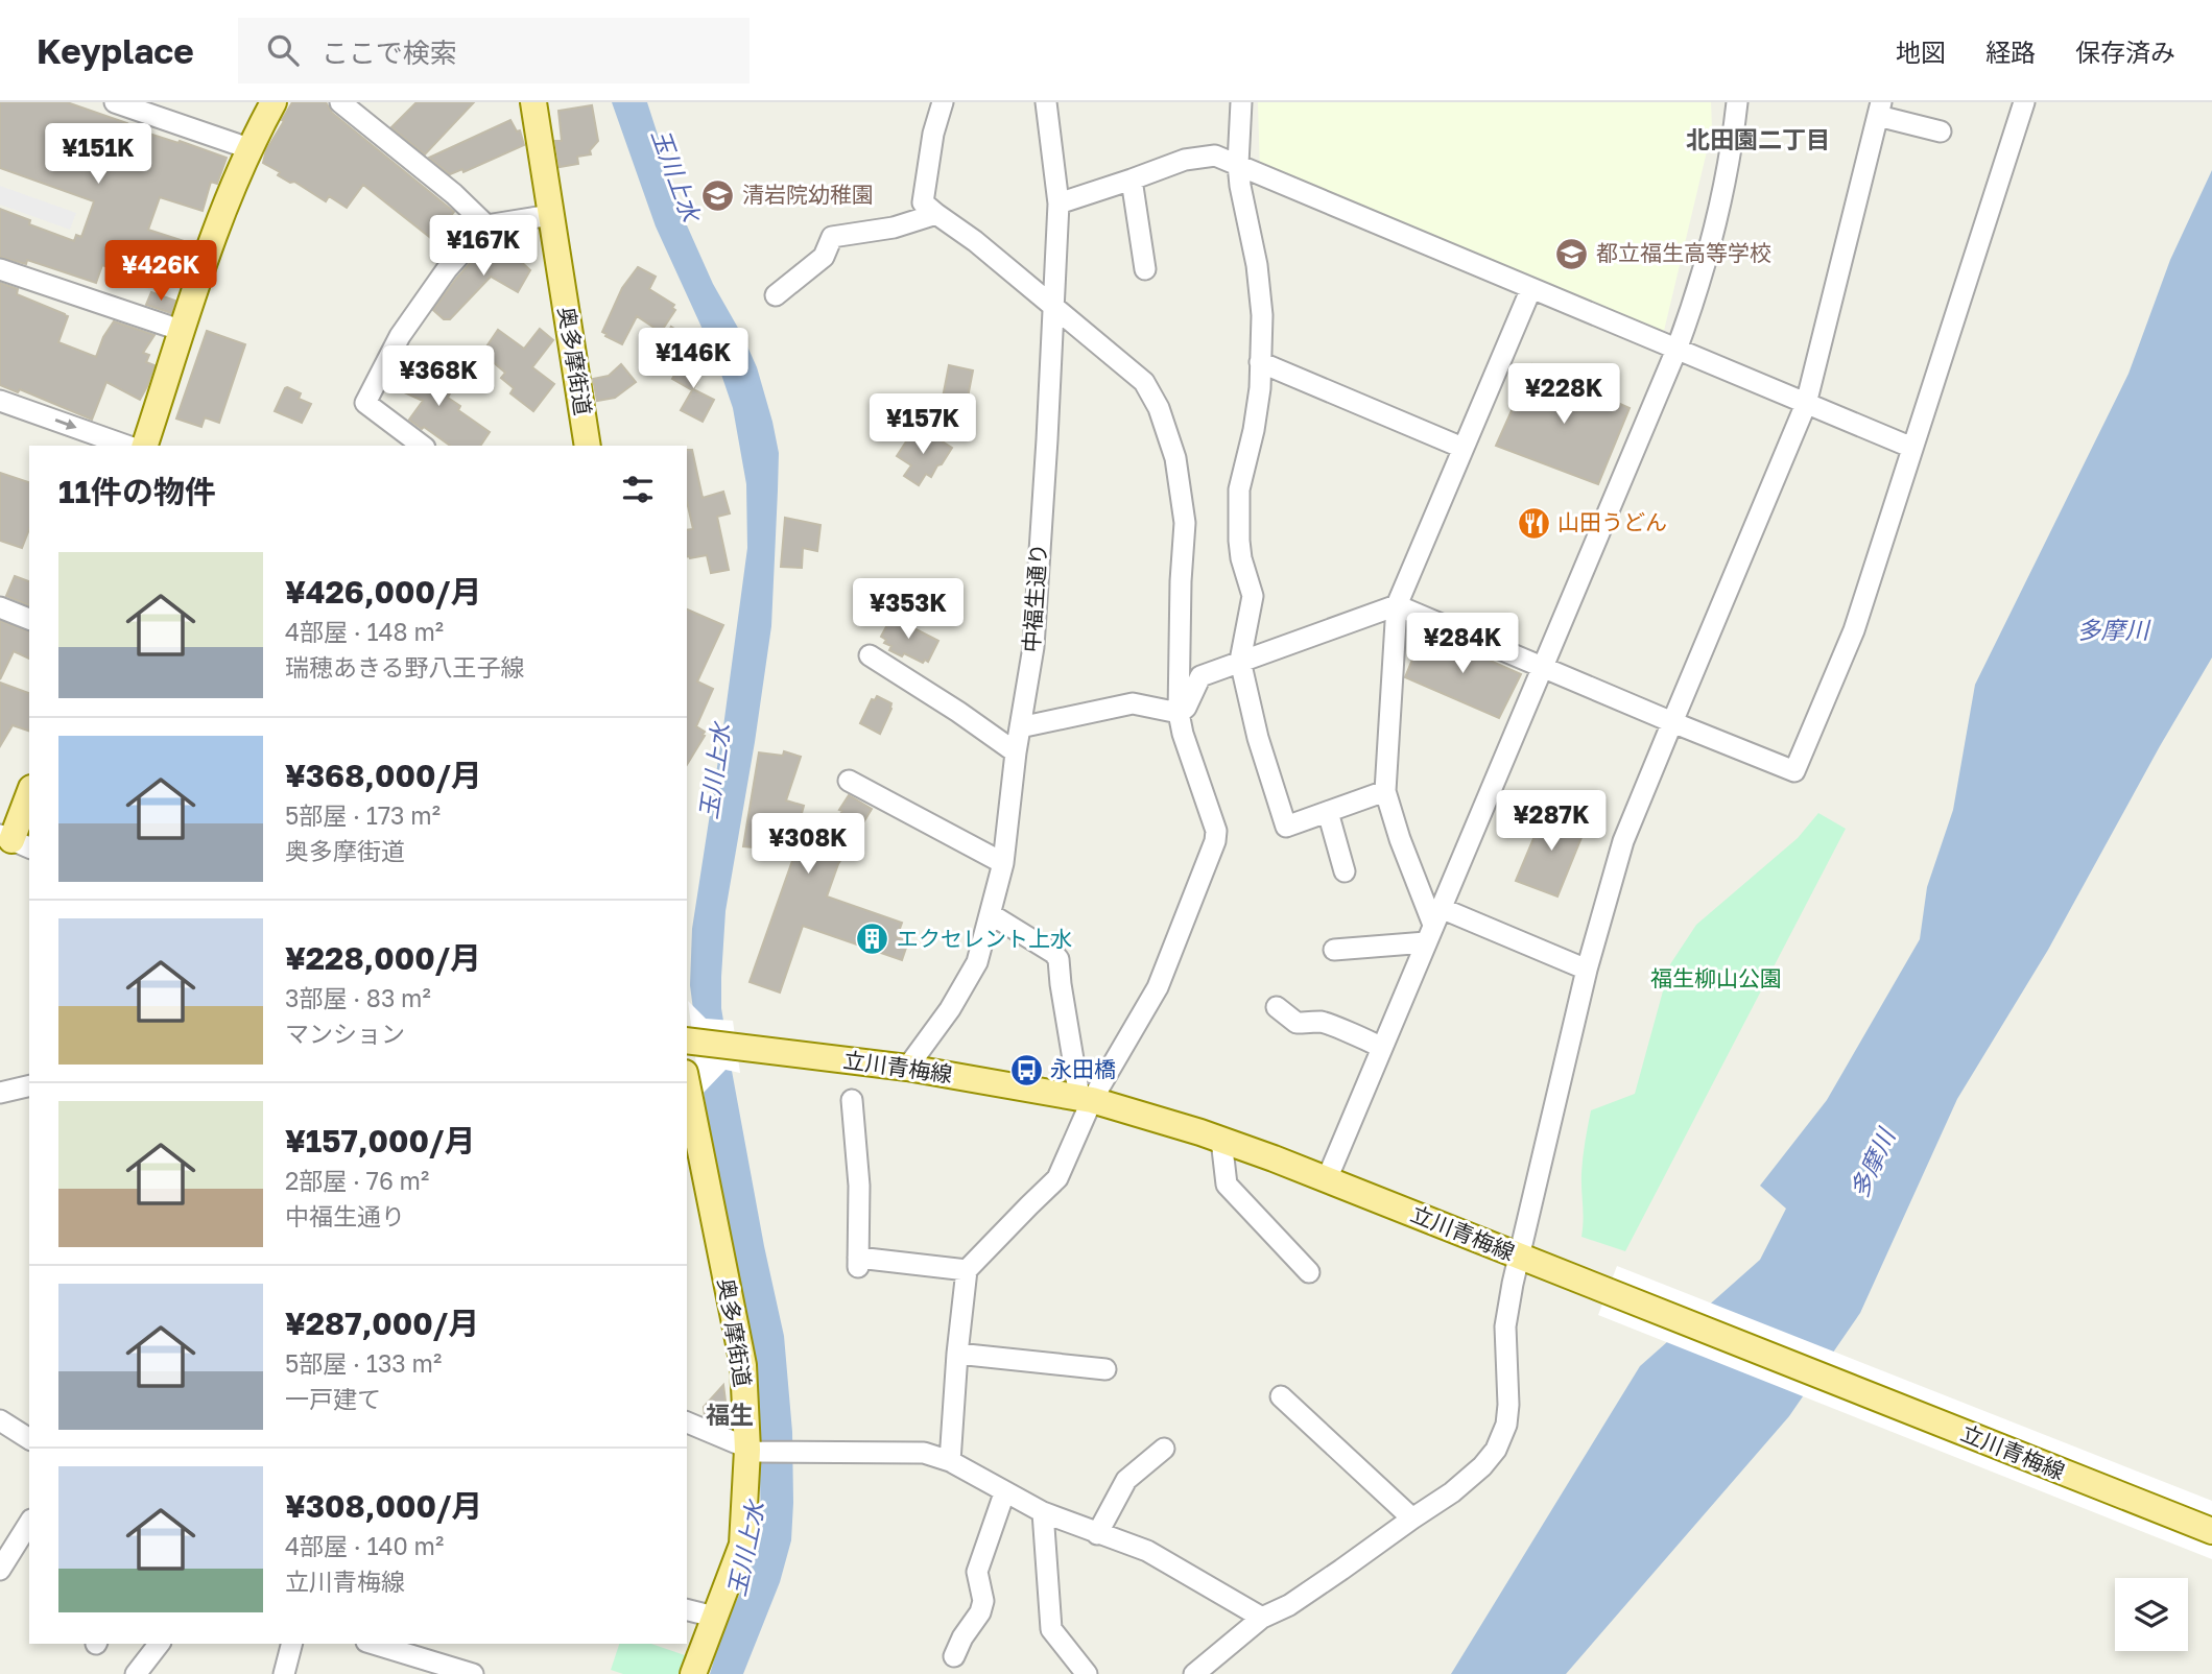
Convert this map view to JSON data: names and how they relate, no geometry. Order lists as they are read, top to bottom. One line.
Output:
{"streets":{"main road":["奥多摩街道","立川青梅線"],"street":["中福生通り"]},"crossings":[["中福生通り","立川青梅線"]],"districts":["北田園二丁目","福生"],"water":["玉川上水","多摩川"],"parks":["福生柳山公園"],"places":{"school or university":["清岩院幼稚園","都立福生高等学校"],"restaurant":["山田うどん"],"building":["エクセレント上水"],"bus stop":["永田橋"]},"page":{"header":"Keyplace","search":"ここで検索","nav":["地図","経路","保存済み"],"price":["¥151K","¥167K","¥426K","¥146K","¥368K","¥228K","¥157K","¥353K","¥284K","¥287K","¥308K"],"heading":"11件の物件","list":[{"name":"¥426,000/月","note":"4部屋 · 148 m² · 瑞穂あきる野八王子線"},{"name":"¥368,000/月","note":"5部屋 · 173 m² · 奥多摩街道"},{"name":"¥228,000/月","note":"3部屋 · 83 m² · マンション"},{"name":"¥157,000/月","note":"2部屋 · 76 m² · 中福生通り"},{"name":"¥287,000/月","note":"5部屋 · 133 m² · 一戸建て"},{"name":"¥308,000/月","note":"4部屋 · 140 m² · 立川青梅線"}]}}
